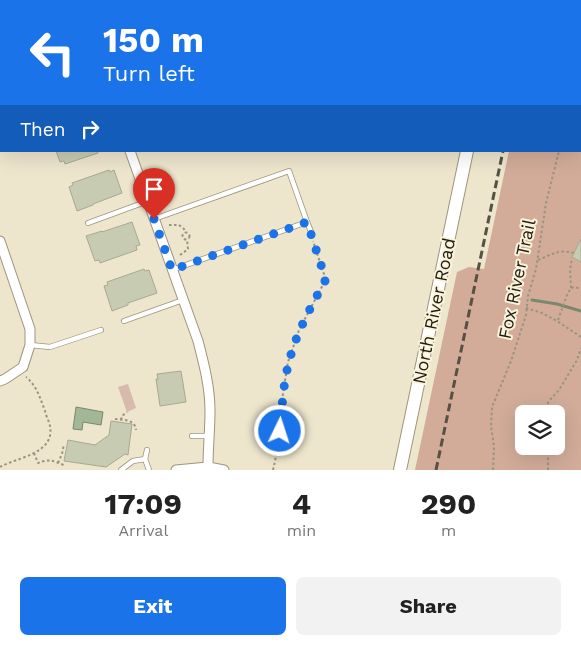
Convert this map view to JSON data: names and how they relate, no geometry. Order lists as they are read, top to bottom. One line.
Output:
{"streets":{"main road":["North River Road"],"path":["Fox River Trail"]},"page":{"turn":["150 m","Turn left"],"then":"Then","eta":["17:09","Arrival","4","min","290","m"],"buttons":["Exit","Share"]}}
